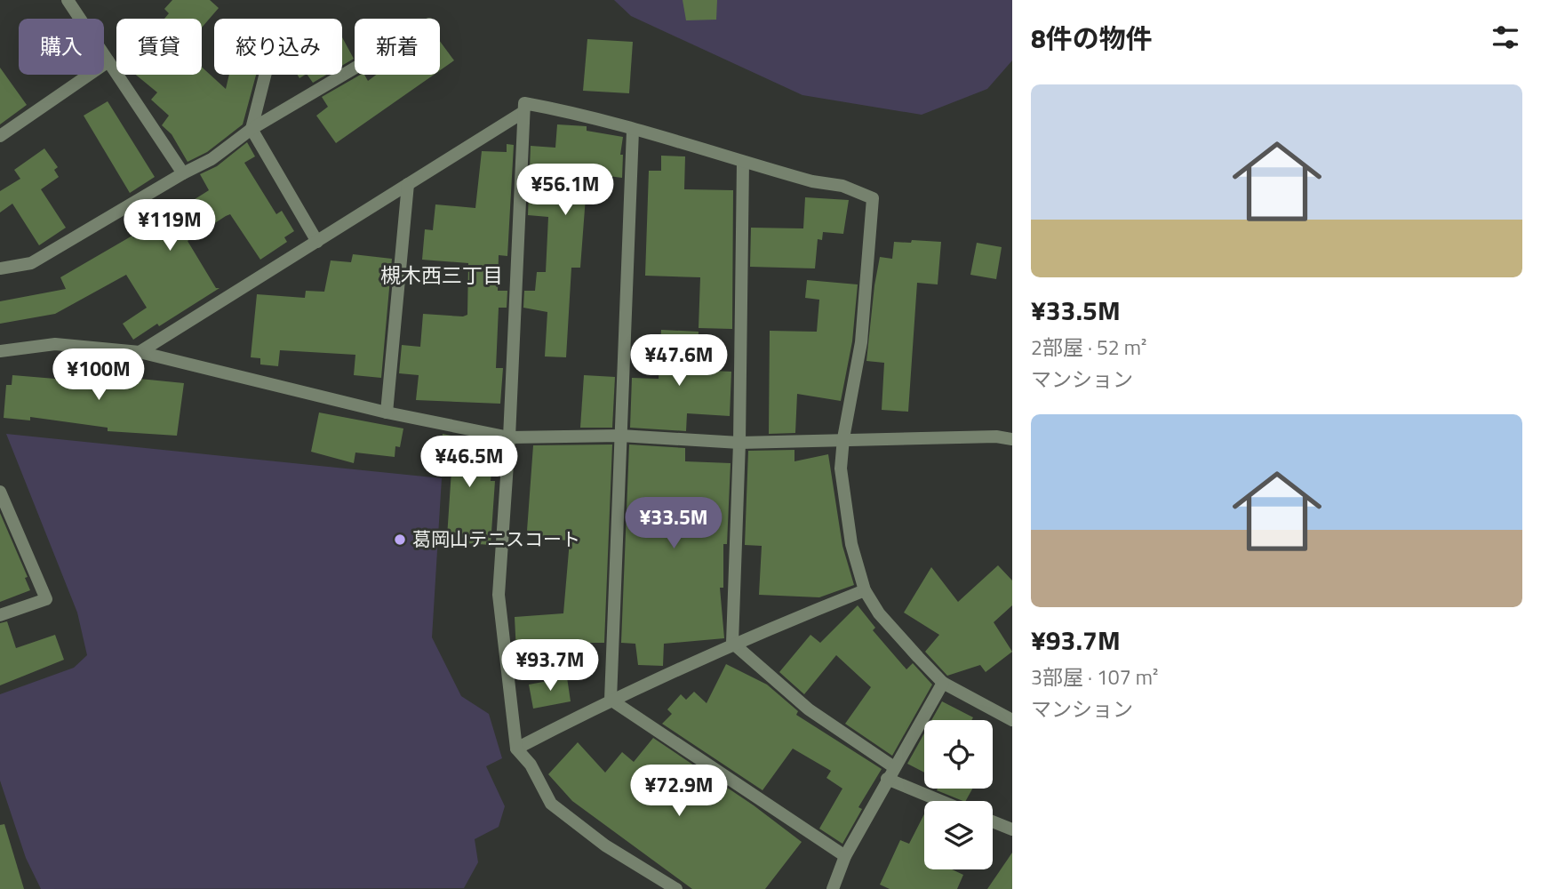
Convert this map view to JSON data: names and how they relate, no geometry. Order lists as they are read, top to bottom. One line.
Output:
{"districts":["槻木西三丁目"],"places":["葛岡山テニスコート"],"page":{"heading":"8件の物件","chip":["購入","賃貸","絞り込み","新着"],"list":[{"name":"¥33.5M","note":"2部屋 · 52 m² · マンション"},{"name":"¥93.7M","note":"3部屋 · 107 m² · マンション"}],"price":["¥56.1M","¥119M","¥47.6M","¥100M","¥46.5M","¥33.5M","¥93.7M","¥72.9M"]}}
